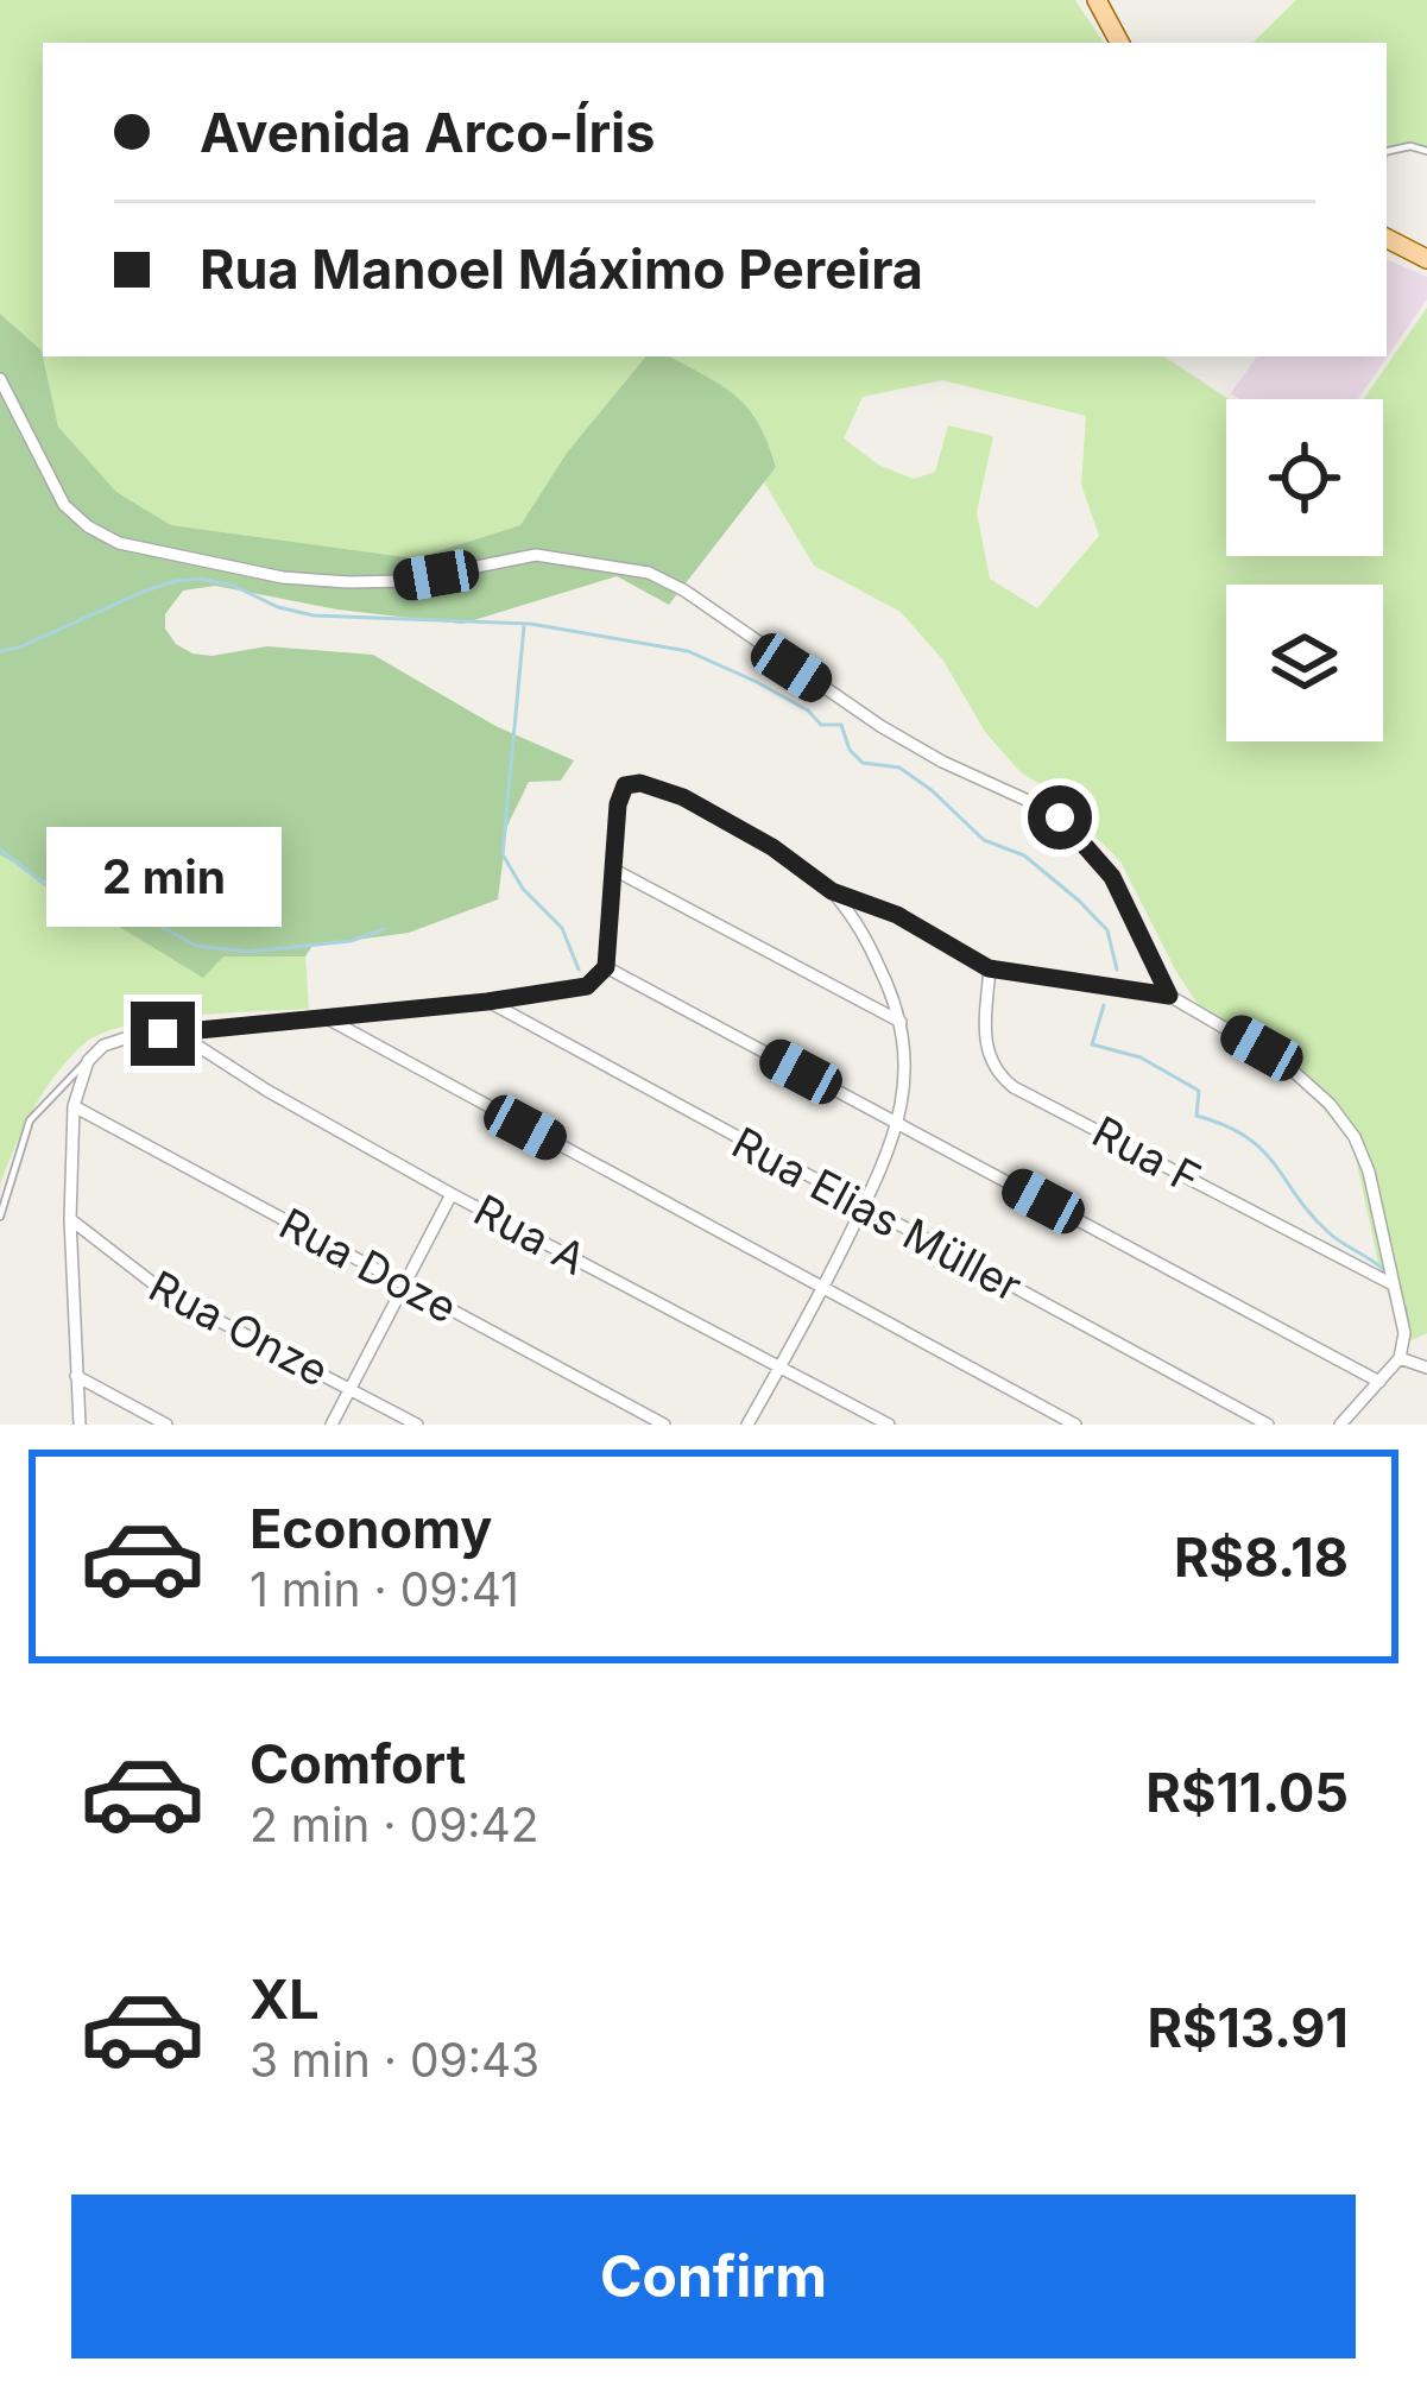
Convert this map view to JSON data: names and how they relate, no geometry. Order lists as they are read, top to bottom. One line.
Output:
{"streets":{"street":["Rua F","Rua Elias Müller","Rua A","Rua Doze","Rua Onze"]},"page":{"banner":["Avenida Arco-Íris","Rua Manoel Máximo Pereira"],"bubble":"2 min","list":[{"name":"Economy","note":"1 min · 09:41","value":"R$8.18"},{"name":"Comfort","note":"2 min · 09:42","value":"R$11.05"},{"name":"XL","note":"3 min · 09:43","value":"R$13.91"}],"buttons":"Confirm"}}
